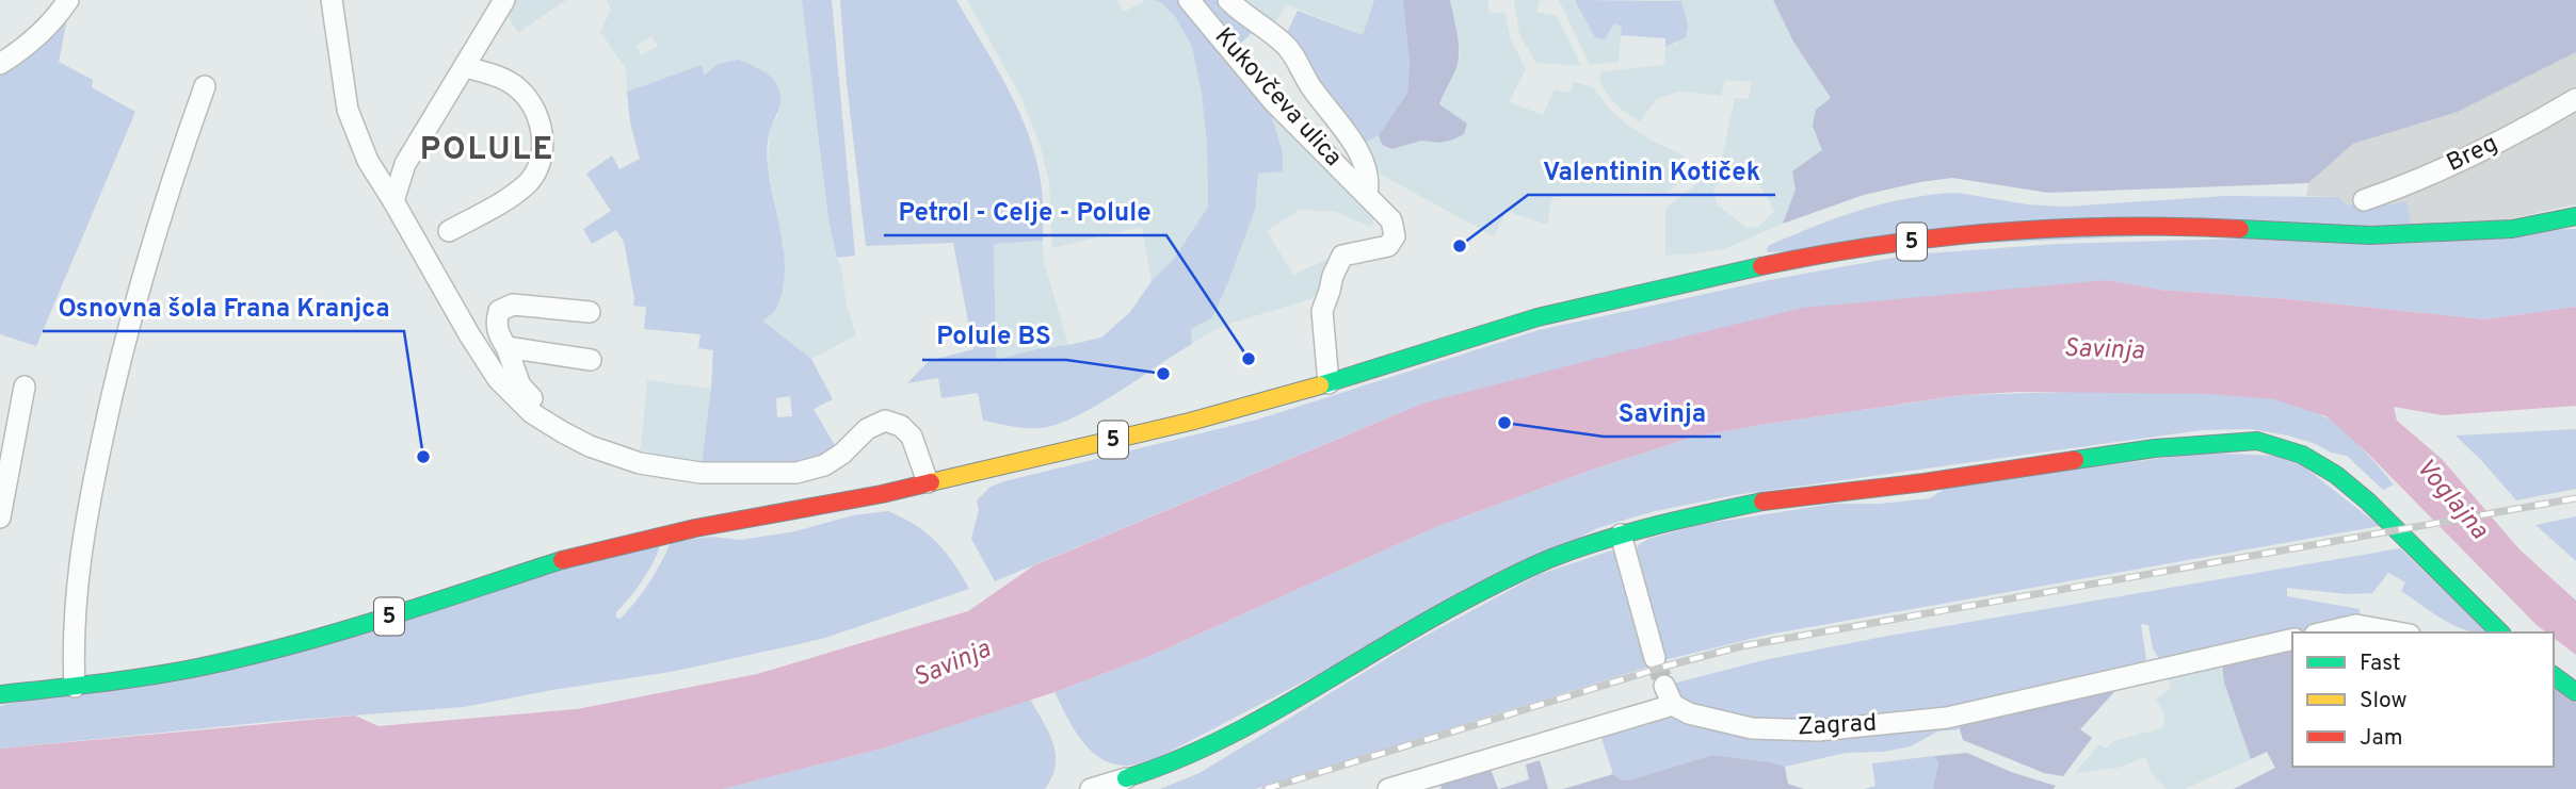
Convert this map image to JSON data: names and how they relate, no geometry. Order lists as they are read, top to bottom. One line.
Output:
{"streets":{"main road":["5"],"street":["Kukovčeva ulica","Breg","Zagrad"]},"crossings":[["Kukovčeva ulica","5"]],"districts":["POLULE"],"water":["Savinja","Voglajna"],"places":["Valentinin Kotiček","Petrol - Celje - Polule","Polule BS","Savinja","Osnovna šola Frana Kranjca"],"legend":["Fast","Slow","Jam"]}
